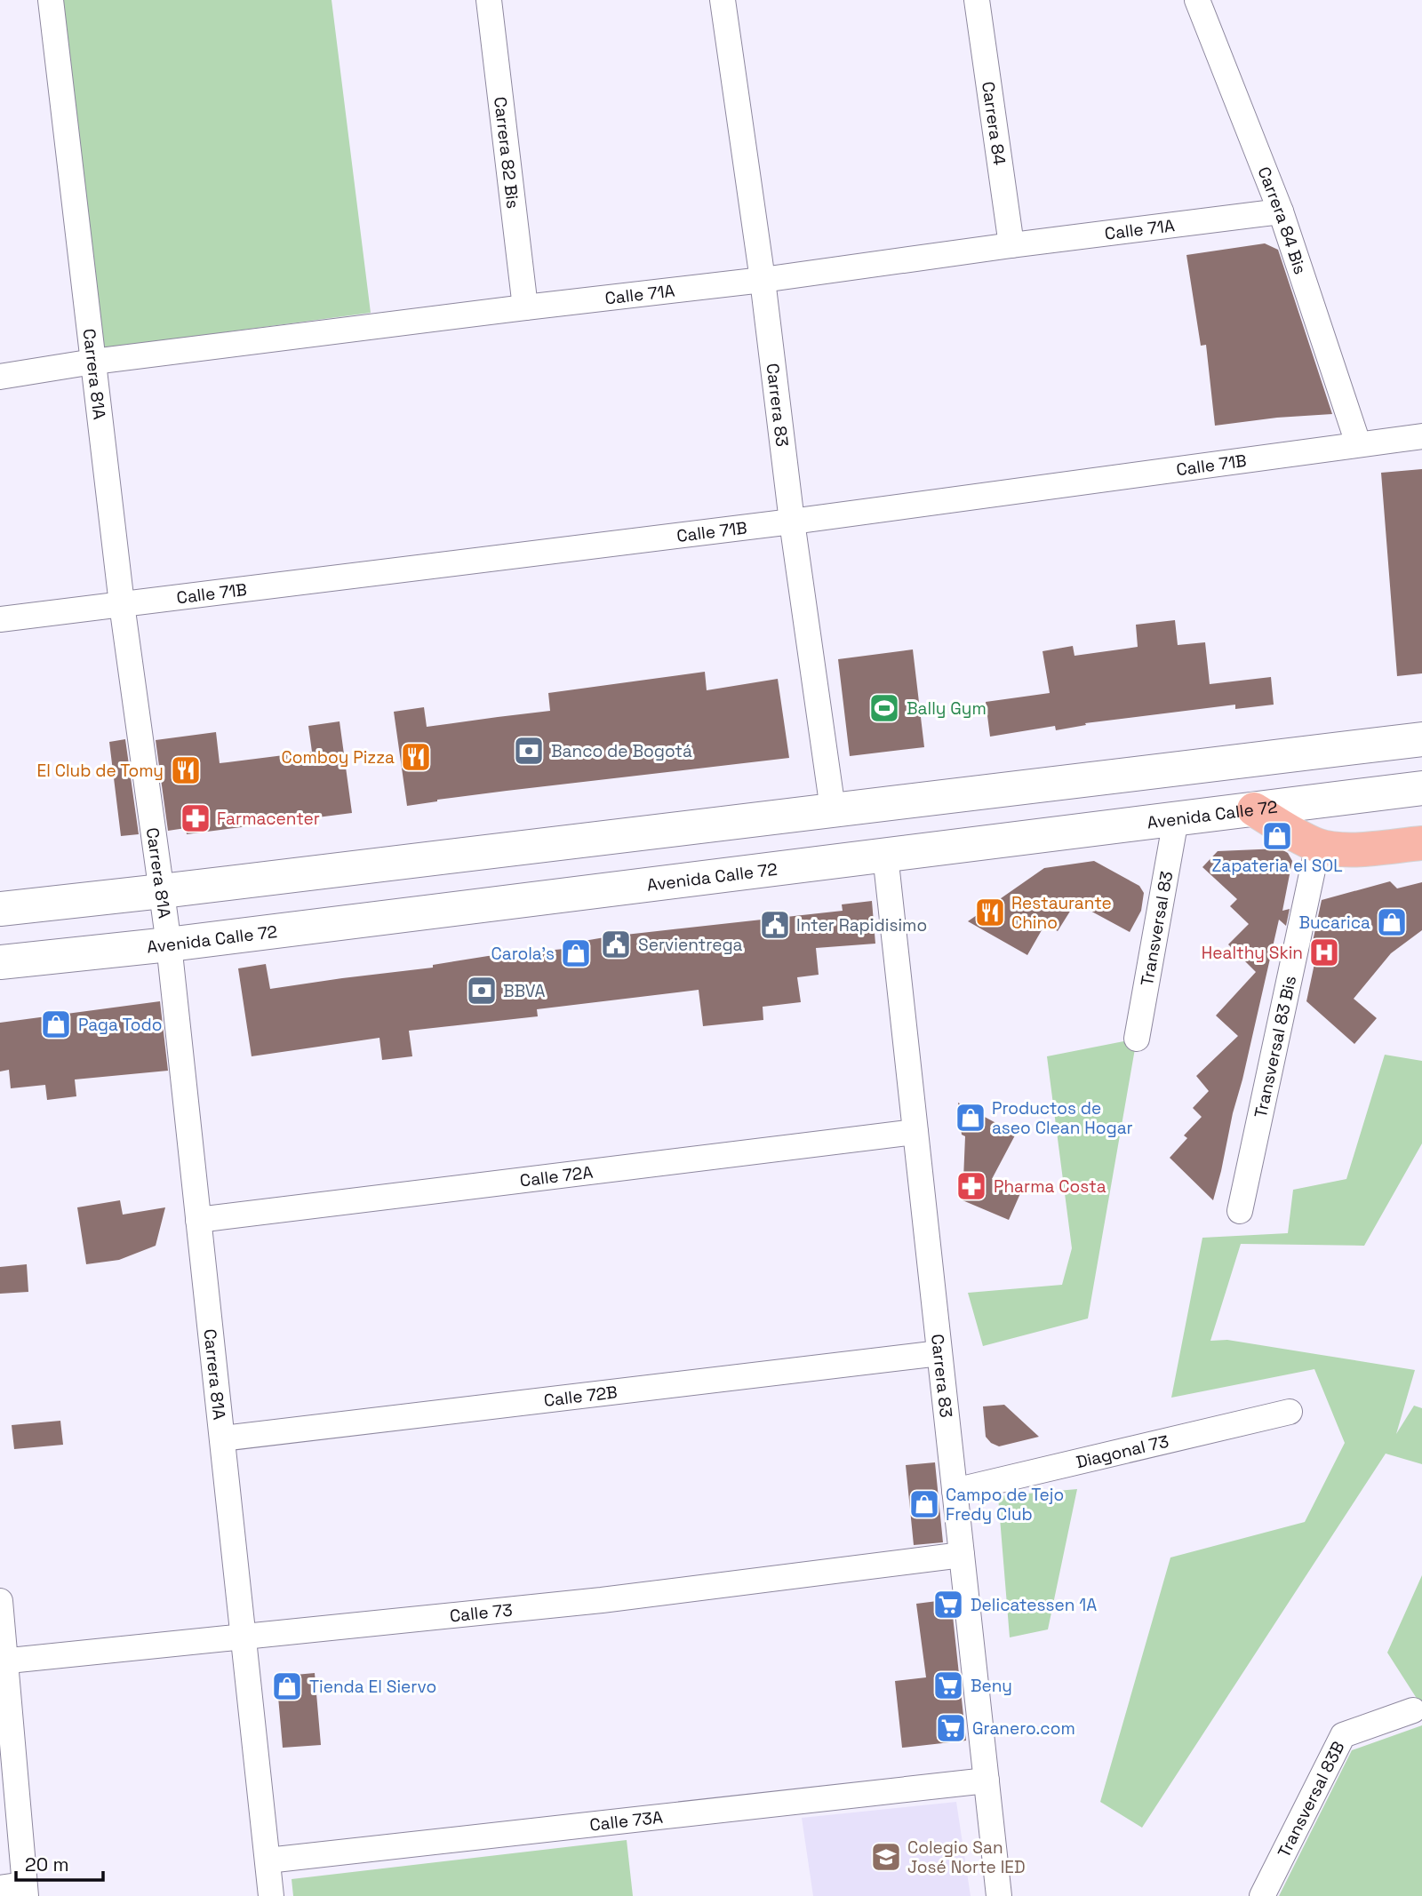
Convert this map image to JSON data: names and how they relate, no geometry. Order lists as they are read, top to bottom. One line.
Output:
{"streets":{"main road":["Avenida Calle 72"],"street":["Carrera 84","Carrera 82 Bis","Carrera 84 Bis","Calle 71A","Carrera 81A","Carrera 83","Calle 71B","Transversal 83","Transversal 83 Bis","Calle 72A","Calle 72B","Diagonal 73","Calle 73","Transversal 83B","Calle 73A"]},"crossings":[["Carrera 84","Calle 71A"],["Carrera 82 Bis","Calle 71A"],["Carrera 84 Bis","Calle 71A"],["Carrera 84 Bis","Calle 71B"],["Calle 71A","Carrera 81A"],["Calle 71A","Carrera 83"],["Carrera 81A","Calle 71B"],["Carrera 81A","Avenida Calle 72"],["Carrera 81A","Calle 72A"],["Carrera 81A","Calle 72B"],["Carrera 81A","Calle 73"],["Carrera 81A","Calle 73A"],["Carrera 83","Calle 71B"],["Carrera 83","Avenida Calle 72"],["Carrera 83","Calle 72A"],["Carrera 83","Calle 72B"],["Carrera 83","Diagonal 73"],["Carrera 83","Calle 73"],["Carrera 83","Calle 73A"],["Avenida Calle 72","Transversal 83"]],"places":{"sports":["Bally Gym"],"bank":["Banco de Bogotá","BBVA"],"restaurant":["Comboy Pizza","El Club de Tomy","Restaurante Chino"],"pharmacy":["Farmacenter","Pharma Costa"],"shop":["Zapateria el SOL","Bucarica","Carola's","Paga Todo","Productos de aseo Clean Hogar","Campo de Tejo Fredy Club","Tienda El Siervo"],"public building":["Inter Rapidisimo","Servientrega"],"hospital":["Healthy Skin"],"supermarket":["Delicatessen 1A","Beny","Granero.com"],"school or university":["Colegio San José Norte IED"]},"scale_bar":"20 m"}
